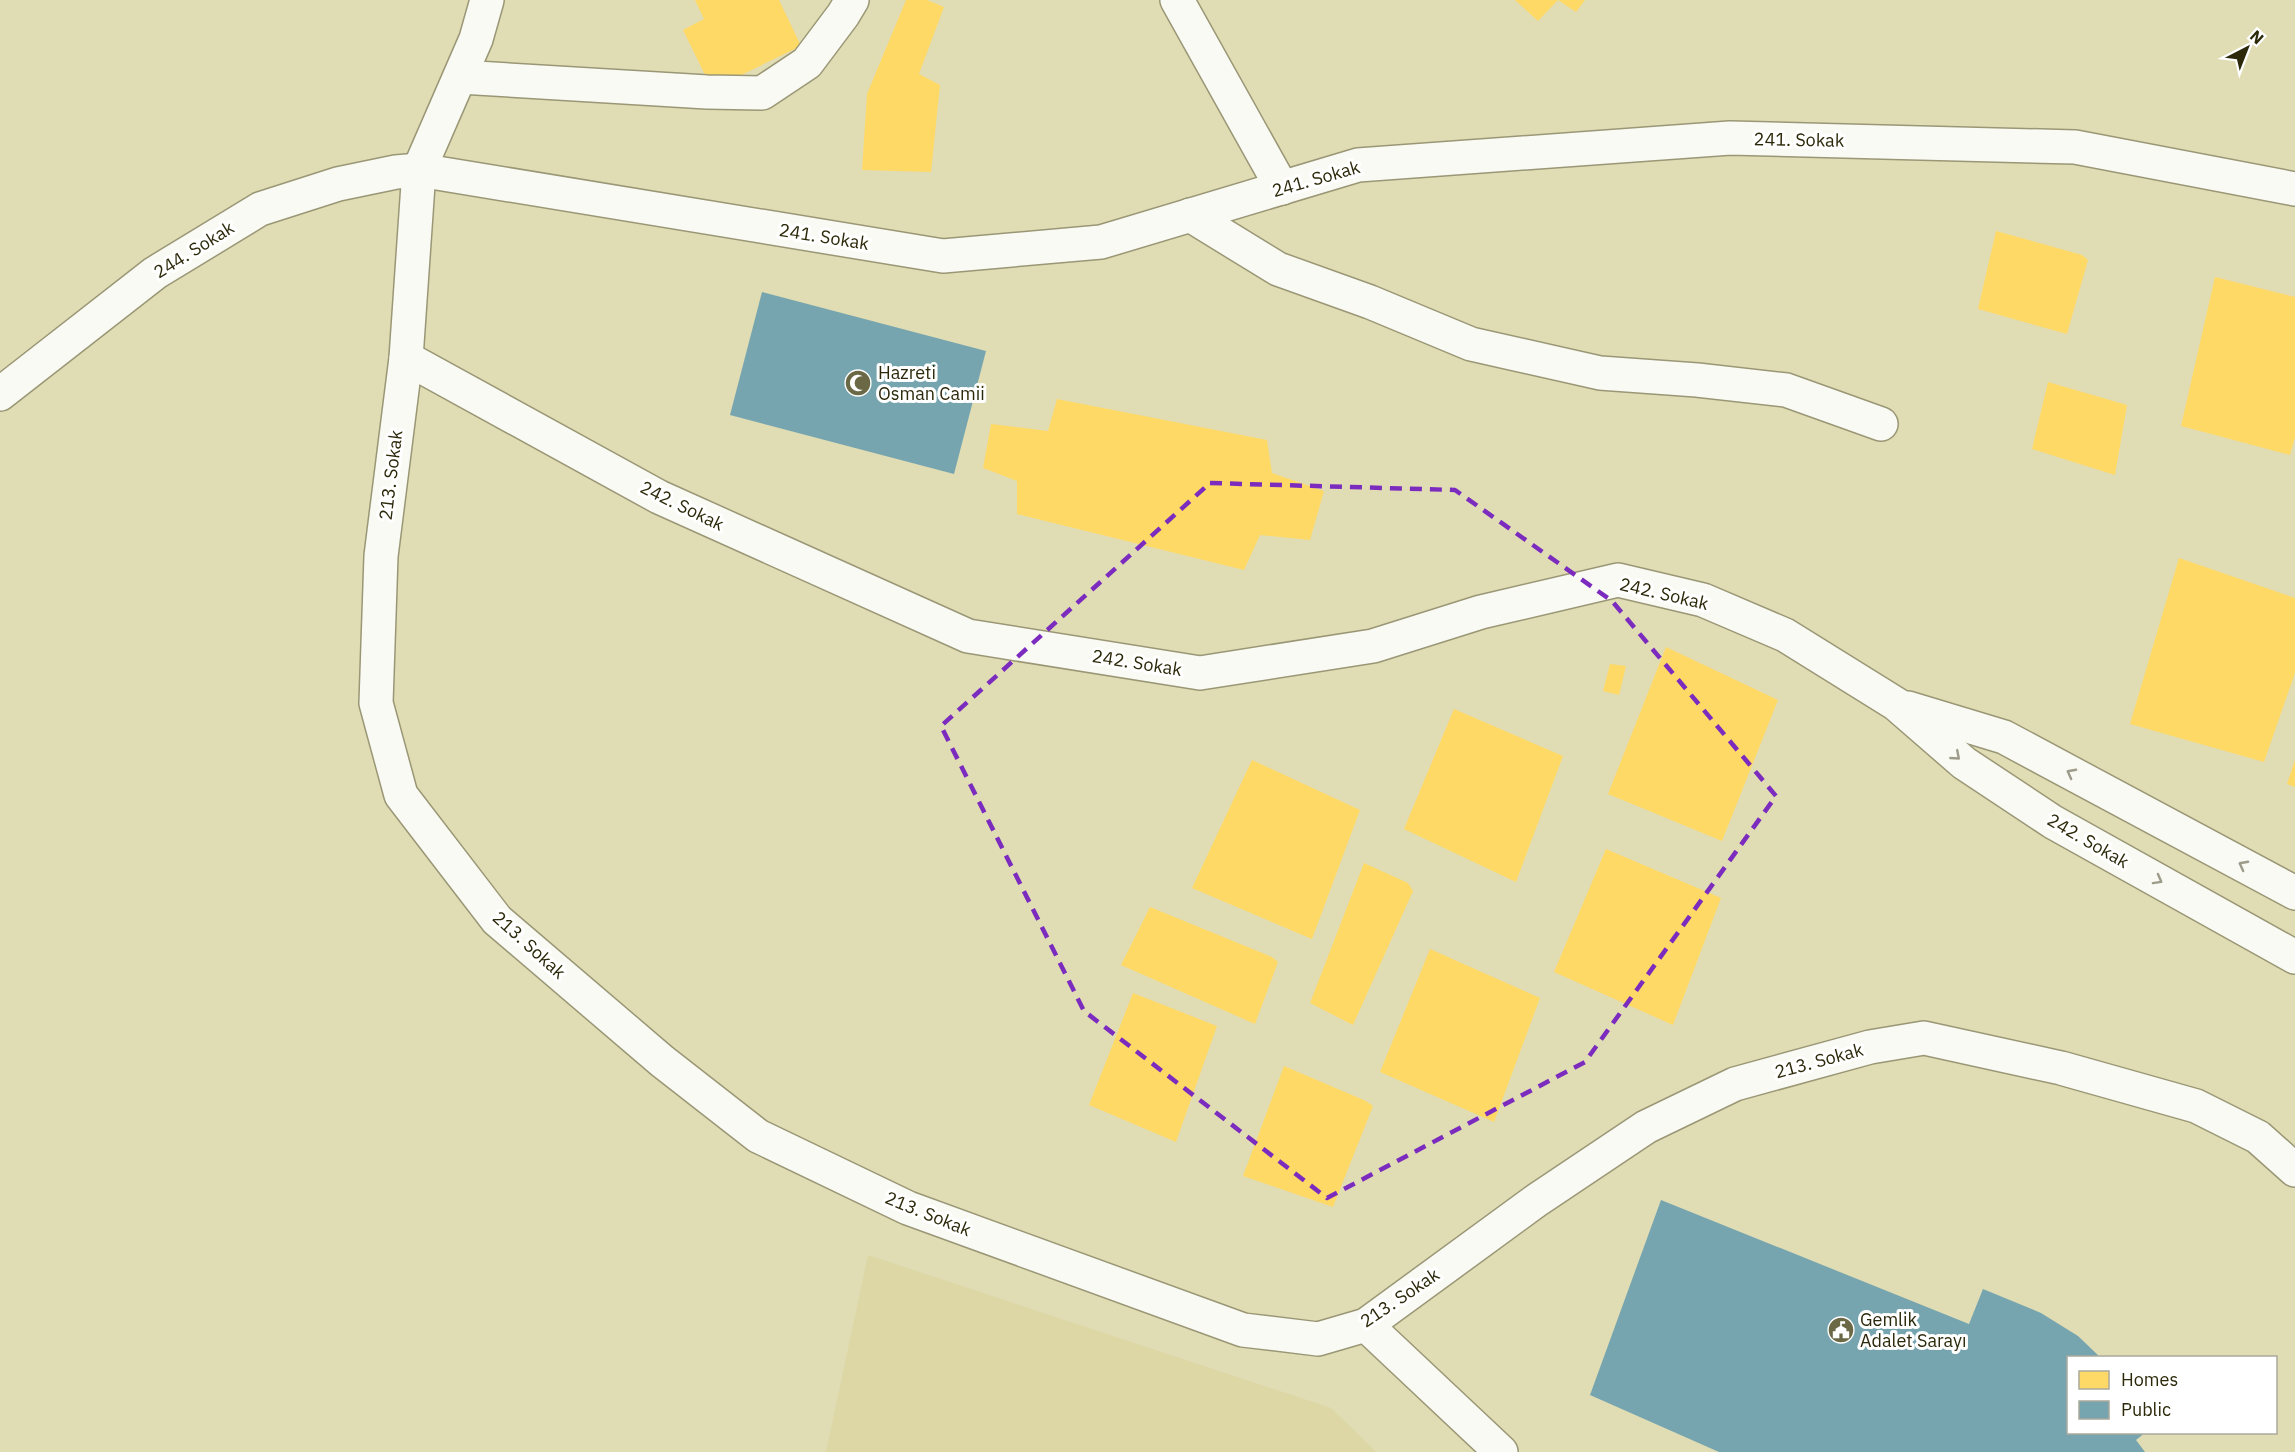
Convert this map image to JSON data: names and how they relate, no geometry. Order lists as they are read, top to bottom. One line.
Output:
{"streets":{"street":["241. Sokak","244. Sokak","213. Sokak","242. Sokak"]},"crossings":[["241. Sokak","244. Sokak"],["241. Sokak","213. Sokak"],["244. Sokak","213. Sokak"],["213. Sokak","242. Sokak"]],"places":{"mosque":["Hazreti Osman Camii"],"public building":["Gemlik Adalet Sarayı"]},"legend":["Homes","Public"],"north":"top right"}
